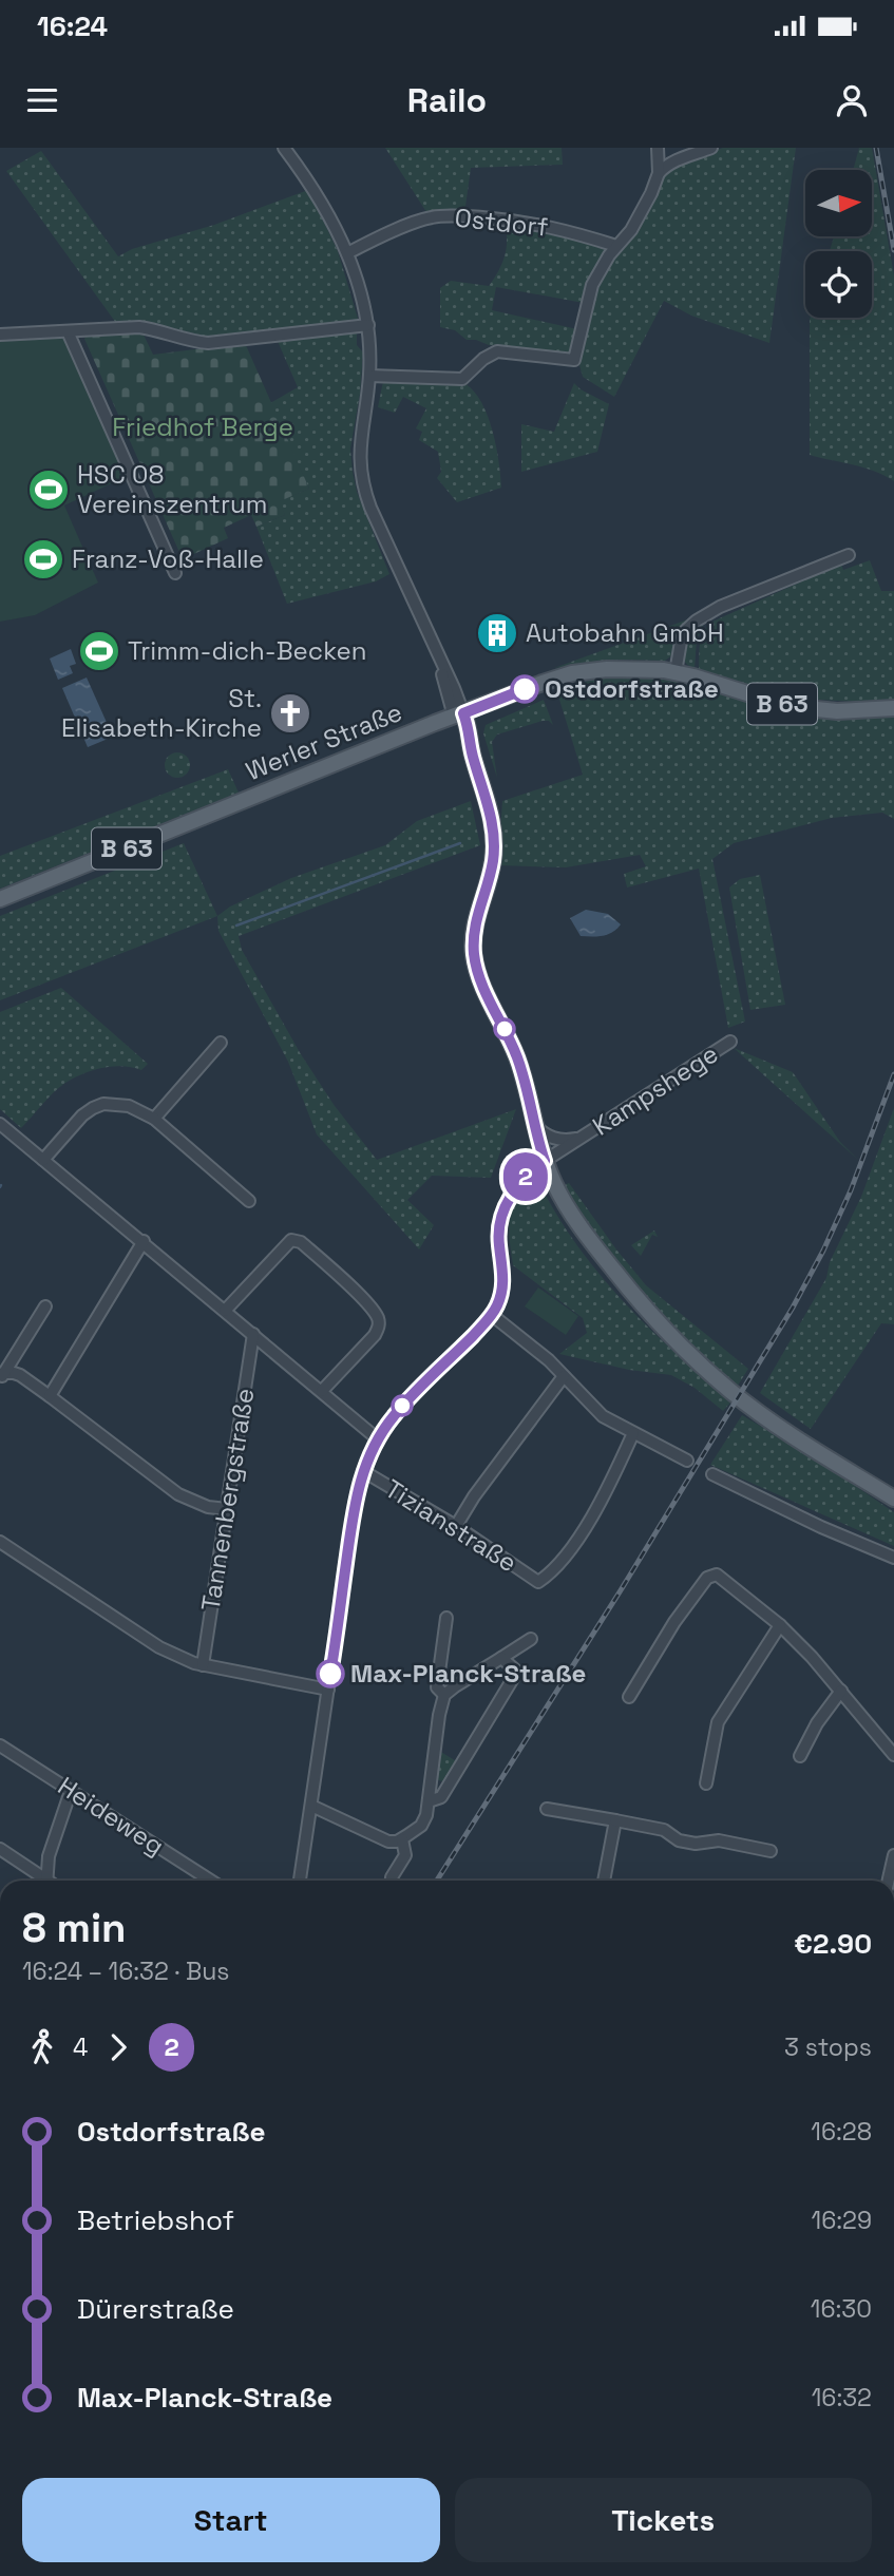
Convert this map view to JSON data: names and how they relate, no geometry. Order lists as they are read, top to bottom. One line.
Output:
{"streets":{"main road":["B 63","Werler Straße"],"street":["Ostdorf","Kampshege","Tannenbergstraße","Tizianstraße","Heideweg"]},"parks":["Friedhof Berge"],"places":{"sports":["HSC 08 Vereinszentrum","Franz-Voß-Halle","Trimm-dich-Becken"],"building":["Autobahn GmbH"],"other":["Ostdorfstraße","Max-Planck-Straße"],"church":["St. Elisabeth-Kirche"]},"lines":["bus line 2"],"north":"right","page":{"status":"16:24","header":"Railo","on_map":"2","heading":["8 min","16:24 – 16:32 · Bus","€2.90"],"legs":["4","2","3 stops"],"list":[{"name":"Ostdorfstraße","value":"16:28"},{"name":"Betriebshof","value":"16:29"},{"name":"Dürerstraße","value":"16:30"},{"name":"Max-Planck-Straße","value":"16:32"}],"buttons":["Start","Tickets"]}}
